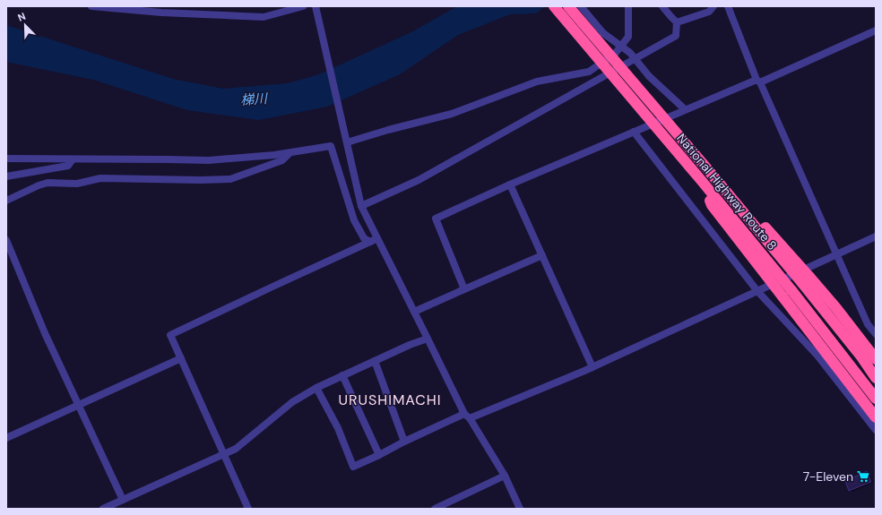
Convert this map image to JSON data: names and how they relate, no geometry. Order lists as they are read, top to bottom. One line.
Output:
{"streets":{"highway":["National Highway Route 8"]},"districts":["URUSHIMACHI"],"water":["梯川"],"places":{"supermarket":["7-Eleven"]},"north":"top left"}
